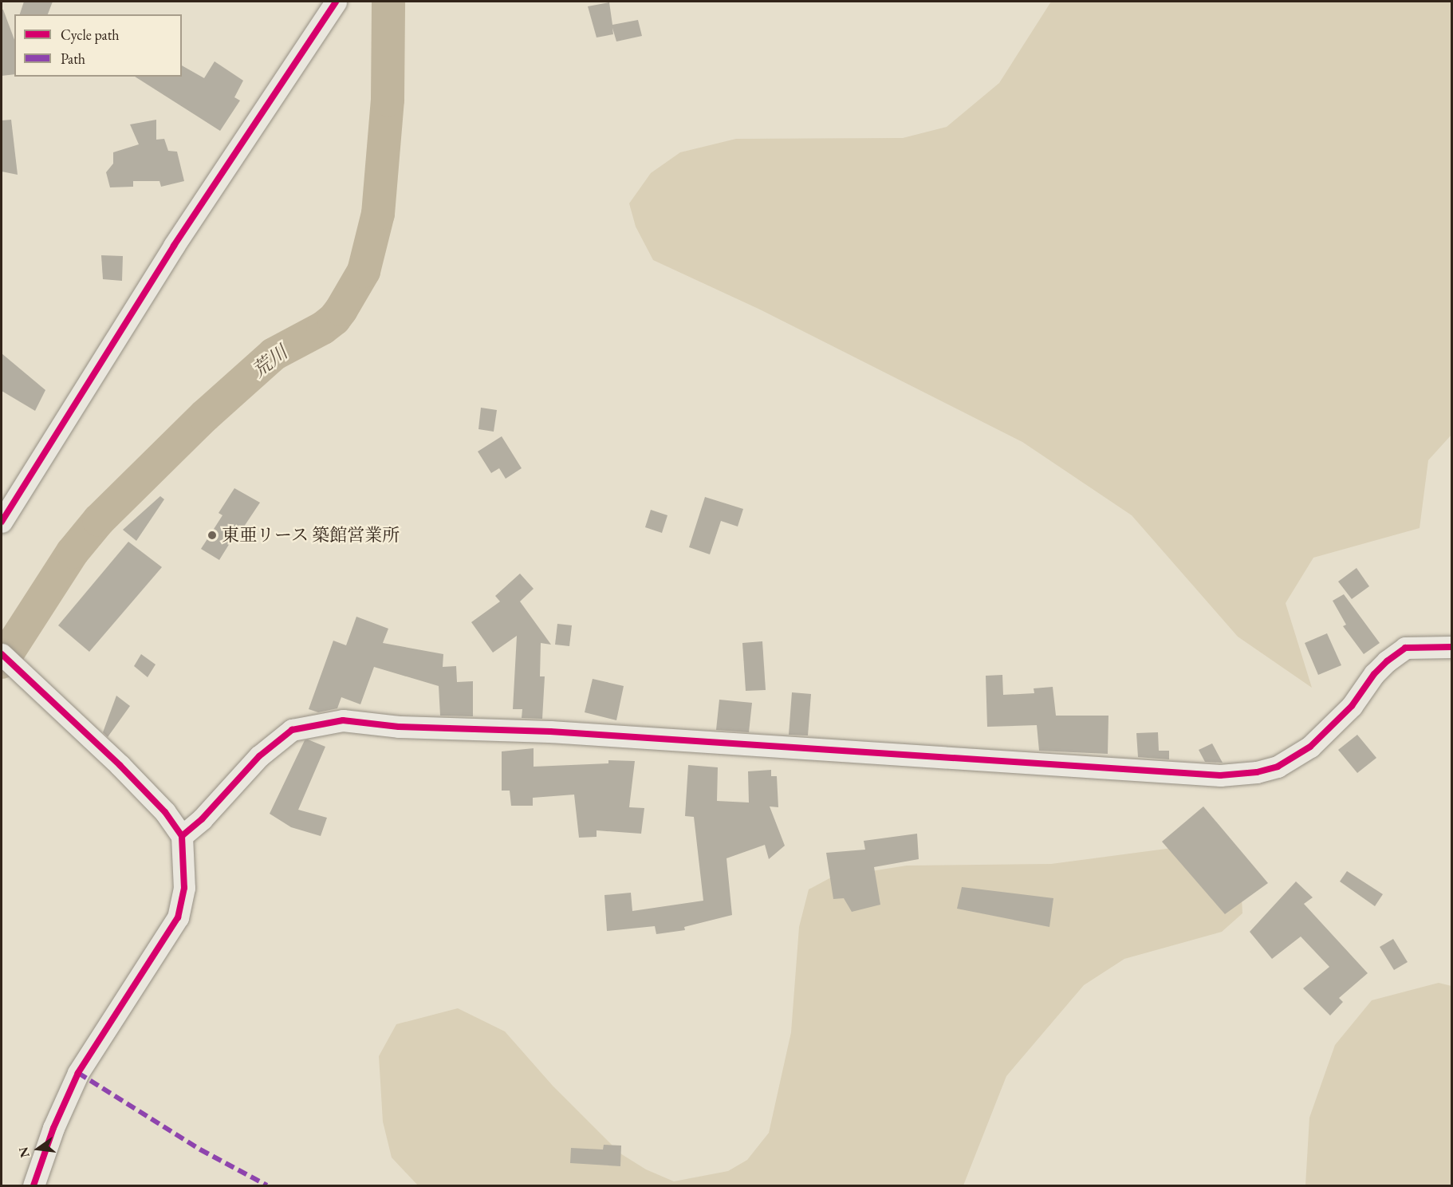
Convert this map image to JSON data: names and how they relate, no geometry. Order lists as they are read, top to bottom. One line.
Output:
{"water":["荒川"],"places":["東亜リース 築館営業所"],"legend":["Cycle path","Path"],"north":"left"}
